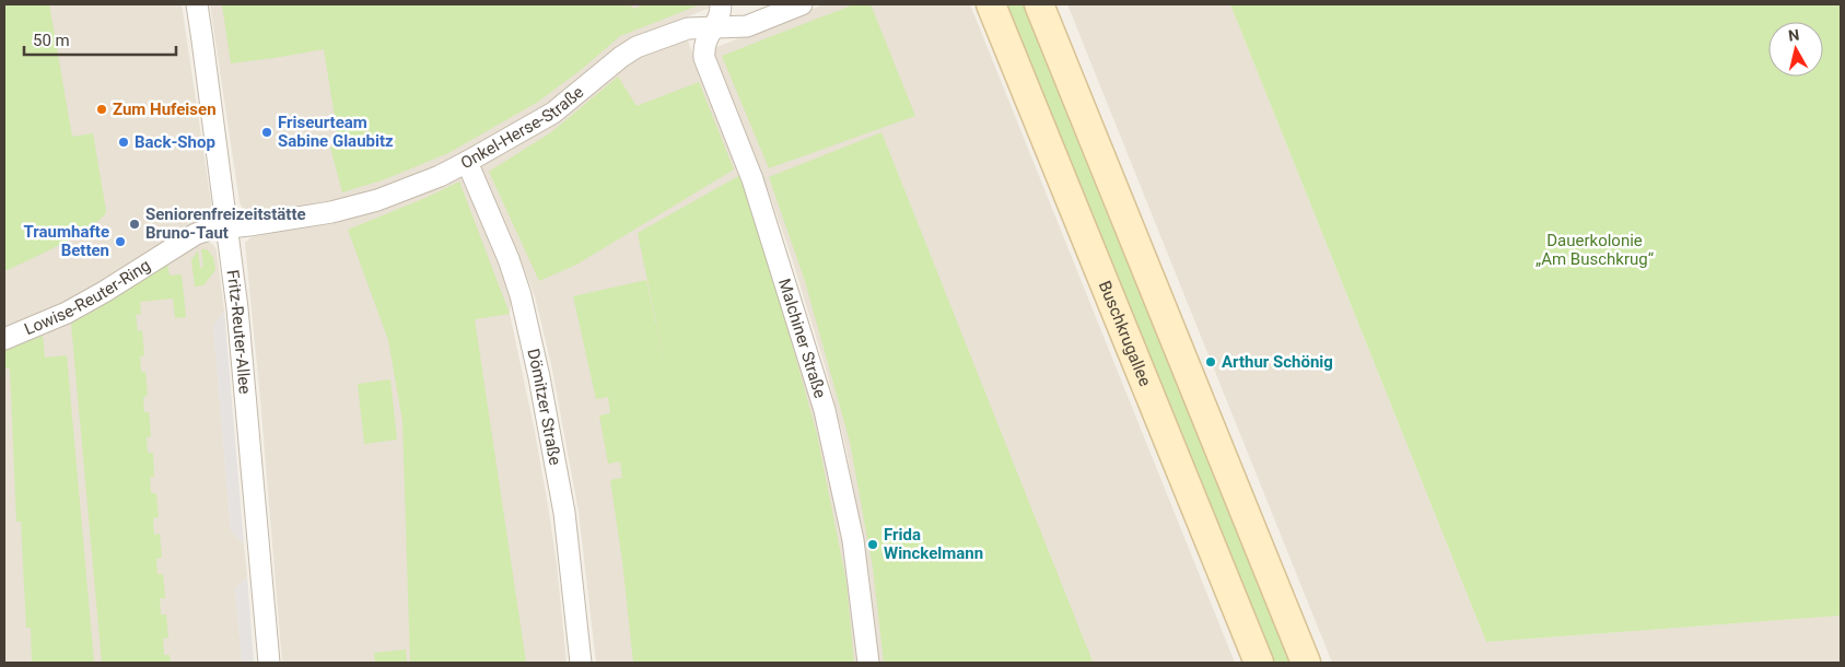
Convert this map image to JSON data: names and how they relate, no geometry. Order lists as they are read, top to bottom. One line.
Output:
{"streets":{"main road":["Buschkrugallee"],"street":["Onkel-Herse-Straße","Lowise-Reuter-Ring","Fritz-Reuter-Allee","Malchiner Straße","Dömitzer Straße"]},"crossings":[["Onkel-Herse-Straße","Lowise-Reuter-Ring"],["Onkel-Herse-Straße","Fritz-Reuter-Allee"],["Onkel-Herse-Straße","Malchiner Straße"],["Onkel-Herse-Straße","Dömitzer Straße"],["Lowise-Reuter-Ring","Fritz-Reuter-Allee"]],"parks":["Dauerkolonie „Am Buschkrug“"],"places":["Zum Hufeisen","Friseurteam Sabine Glaubitz","Back-Shop","Seniorenfreizeitstätte Bruno-Taut","Traumhafte Betten","Arthur Schönig","Frida Winckelmann"],"scale_bar":"50 m","north":"top"}
